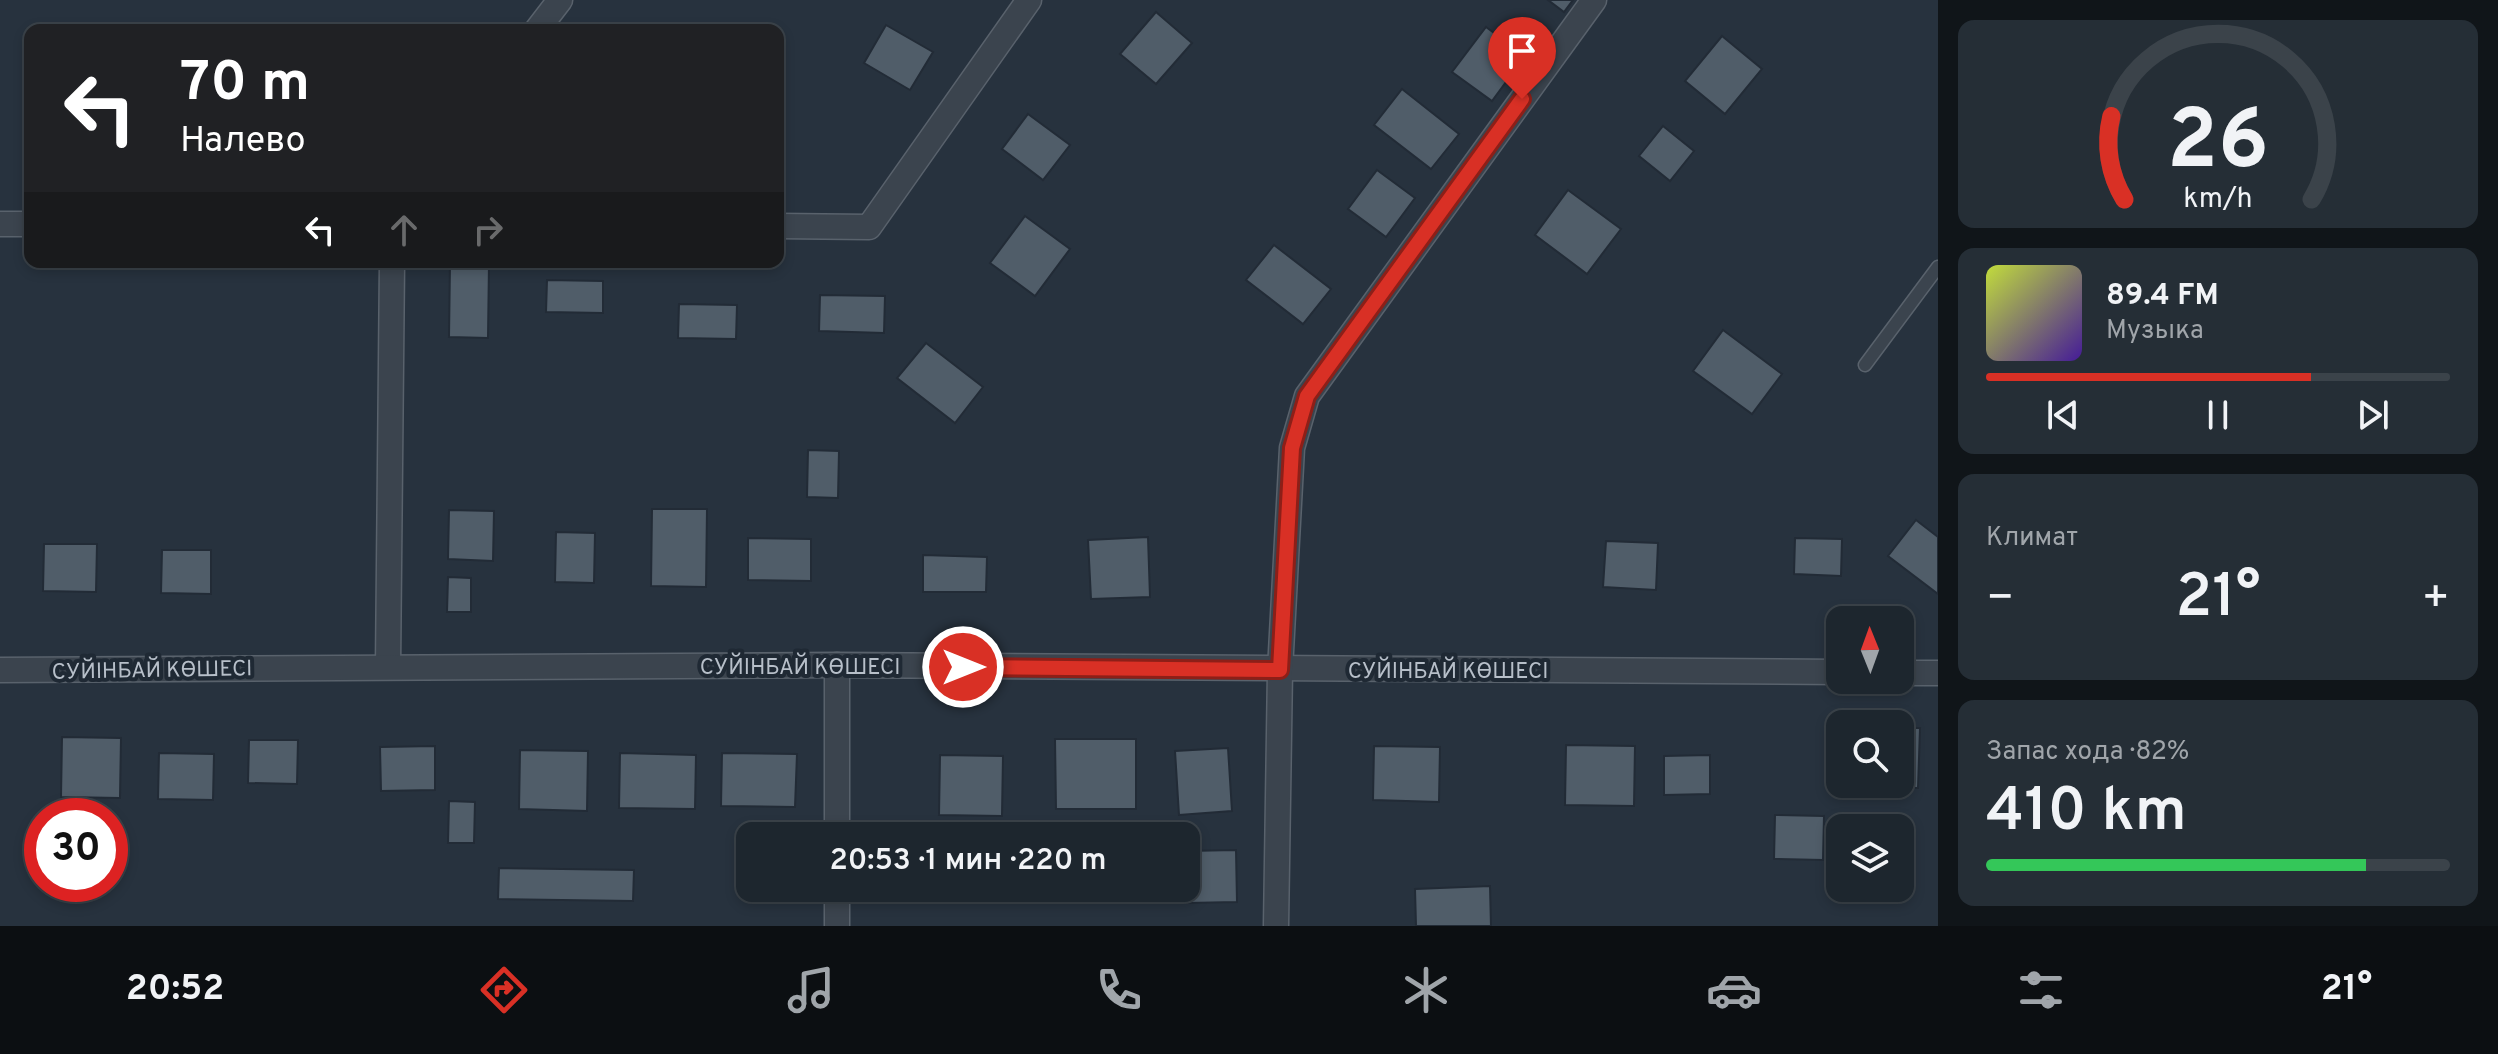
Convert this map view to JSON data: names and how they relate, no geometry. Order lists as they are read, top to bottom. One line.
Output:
{"streets":{"street":["СУЙІНБАЙ КӨШЕСІ"]},"north":"top","page":{"turn":["70 m","Налево"],"song":["89.4 FM","Музыка"],"tile":["Климат",["Запас хода · 82%","410 km"]],"heat":["−","21°","+"],"limit":"30","trip":"20:53 · 1 мин · 220 m","tabs":["20:52","21°"],"gauge":["26","km/h"]}}
